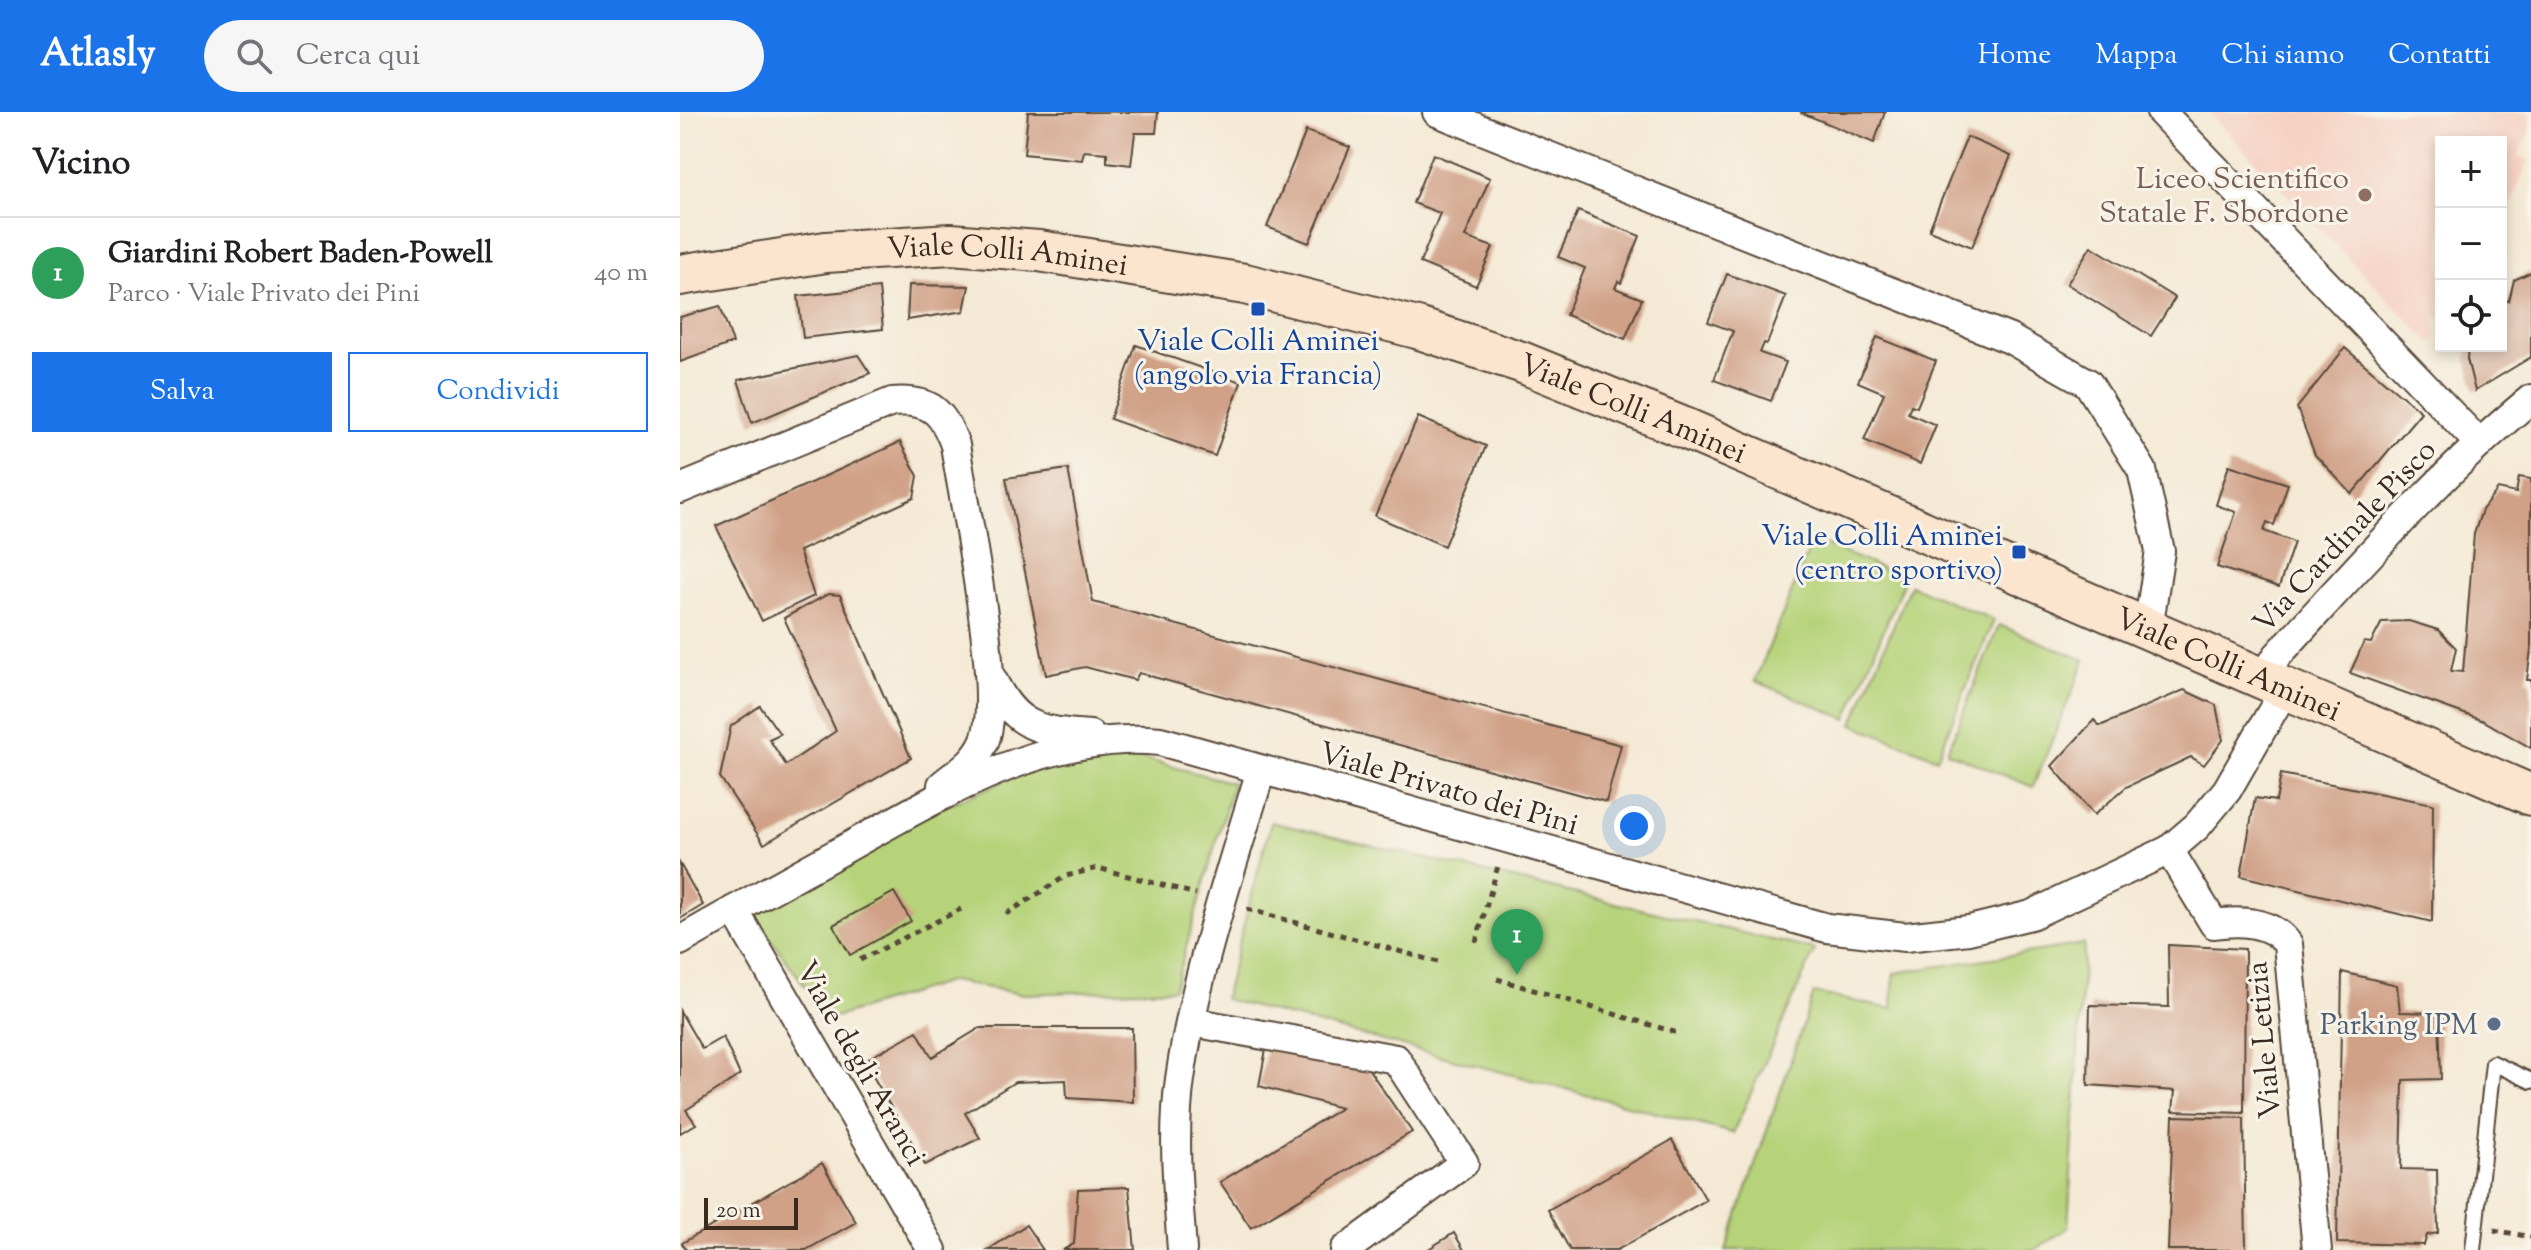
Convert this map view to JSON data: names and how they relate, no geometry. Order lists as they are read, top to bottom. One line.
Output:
{"streets":{"main road":["Viale Colli Aminei"],"street":["Via Cardinale Pisco","Viale Privato dei Pini","Viale Letizia","Viale degli Aranci"]},"crossings":[["Viale Colli Aminei","Via Cardinale Pisco"],["Viale Colli Aminei","Viale Privato dei Pini"],["Via Cardinale Pisco","Viale Privato dei Pini"],["Viale Privato dei Pini","Viale Letizia"],["Viale Privato dei Pini","Viale degli Aranci"]],"places":{"other":["Liceo Scientifico Statale F. Sbordone","Parking IPM"],"transit":["Viale Colli Aminei (angolo via Francia)","Viale Colli Aminei (centro sportivo)"]},"scale_bar":"20 m","page":{"header":"Atlasly","search":"Cerca qui","nav":["Home","Mappa","Chi siamo","Contatti"],"heading":"Vicino","map_buttons":["+","−"],"list":[{"mark":"1","name":"Giardini Robert Baden-Powell","note":"Parco · Viale Privato dei Pini","value":"40 m"}],"buttons":["Salva","Condividi"],"pins":"1","scale":"20 m"}}
